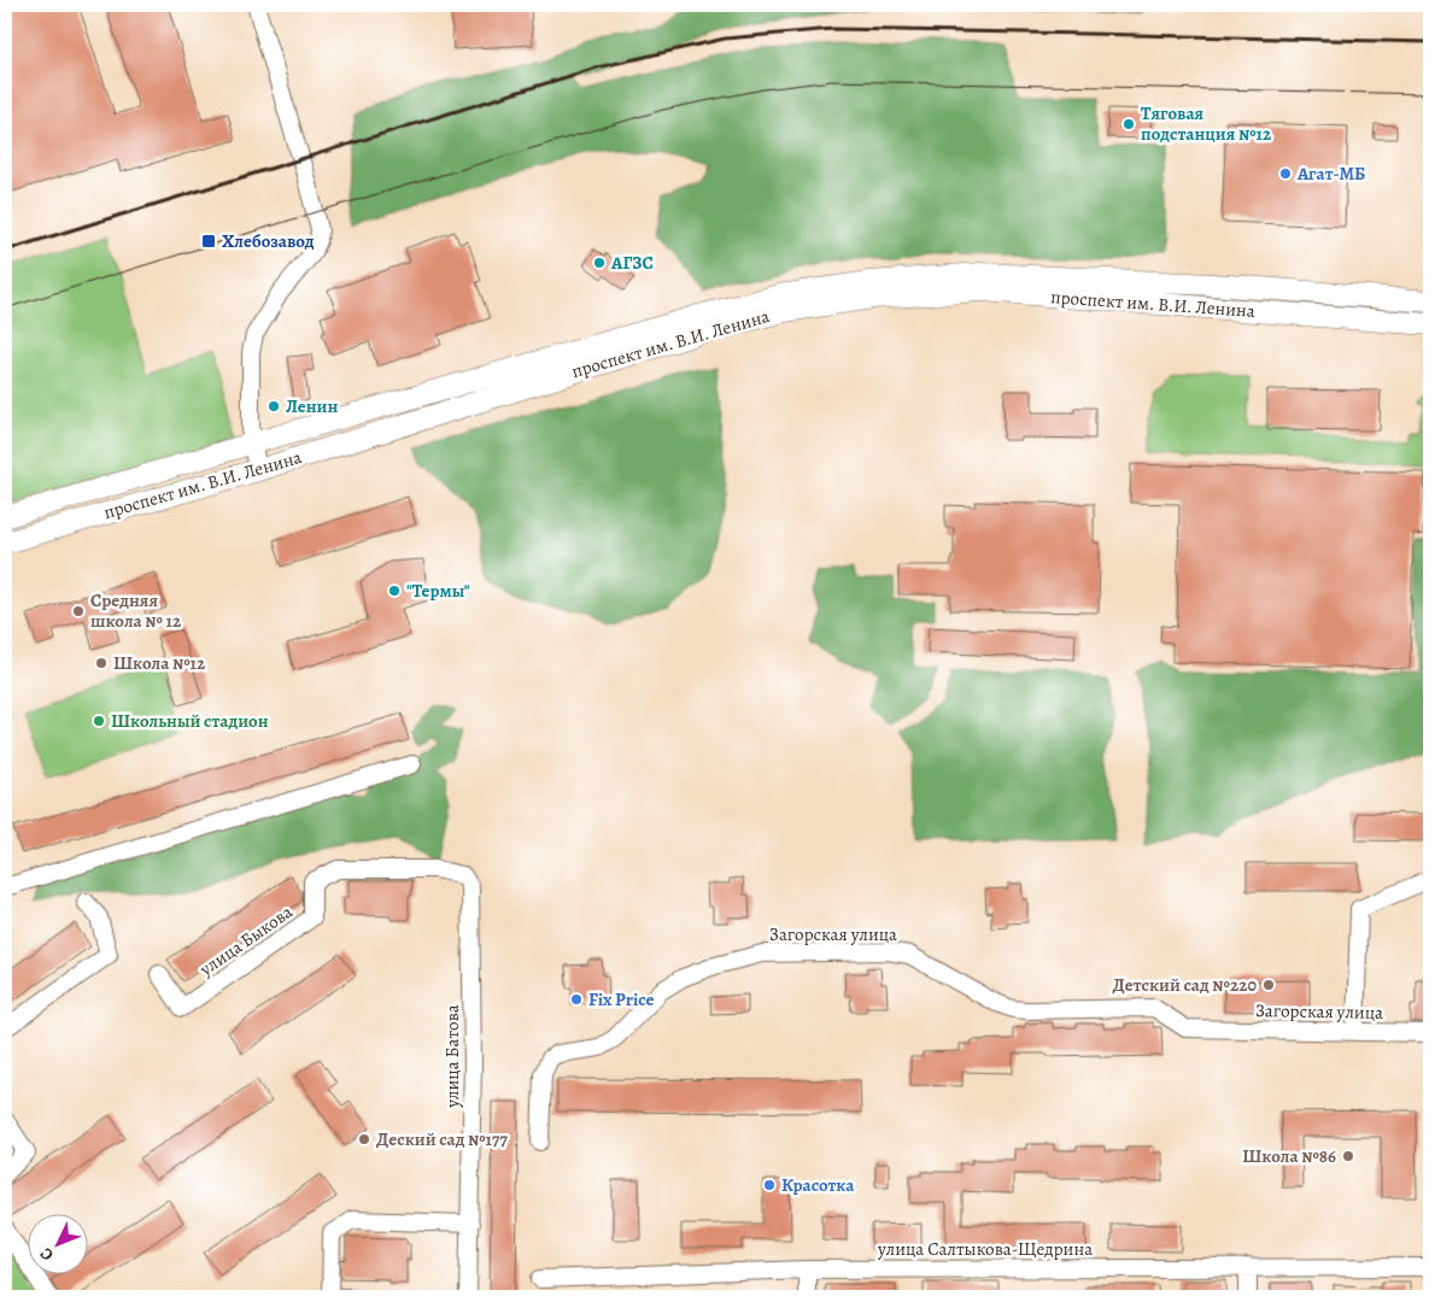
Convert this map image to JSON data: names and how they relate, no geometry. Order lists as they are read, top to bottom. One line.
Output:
{"streets":{"main road":["проспект им. В.И. Ленина"],"street":["Загорская улица","улица Быкова","улица Батова","улица Салтыкова-Щедрина"]},"crossings":[["улица Быкова","улица Батова"]],"places":{"other":["Тяговая подстанция №12","Агат-МБ","АГЗС","Ленин","\"Термы\"","Средняя школа № 12","Школа №12","Школьный стадион","Детский сад №220","Fix Price","Деский сад №177","Школа №86","Красотка"],"transit":["Хлебозавод"]},"north":"bottom left"}
